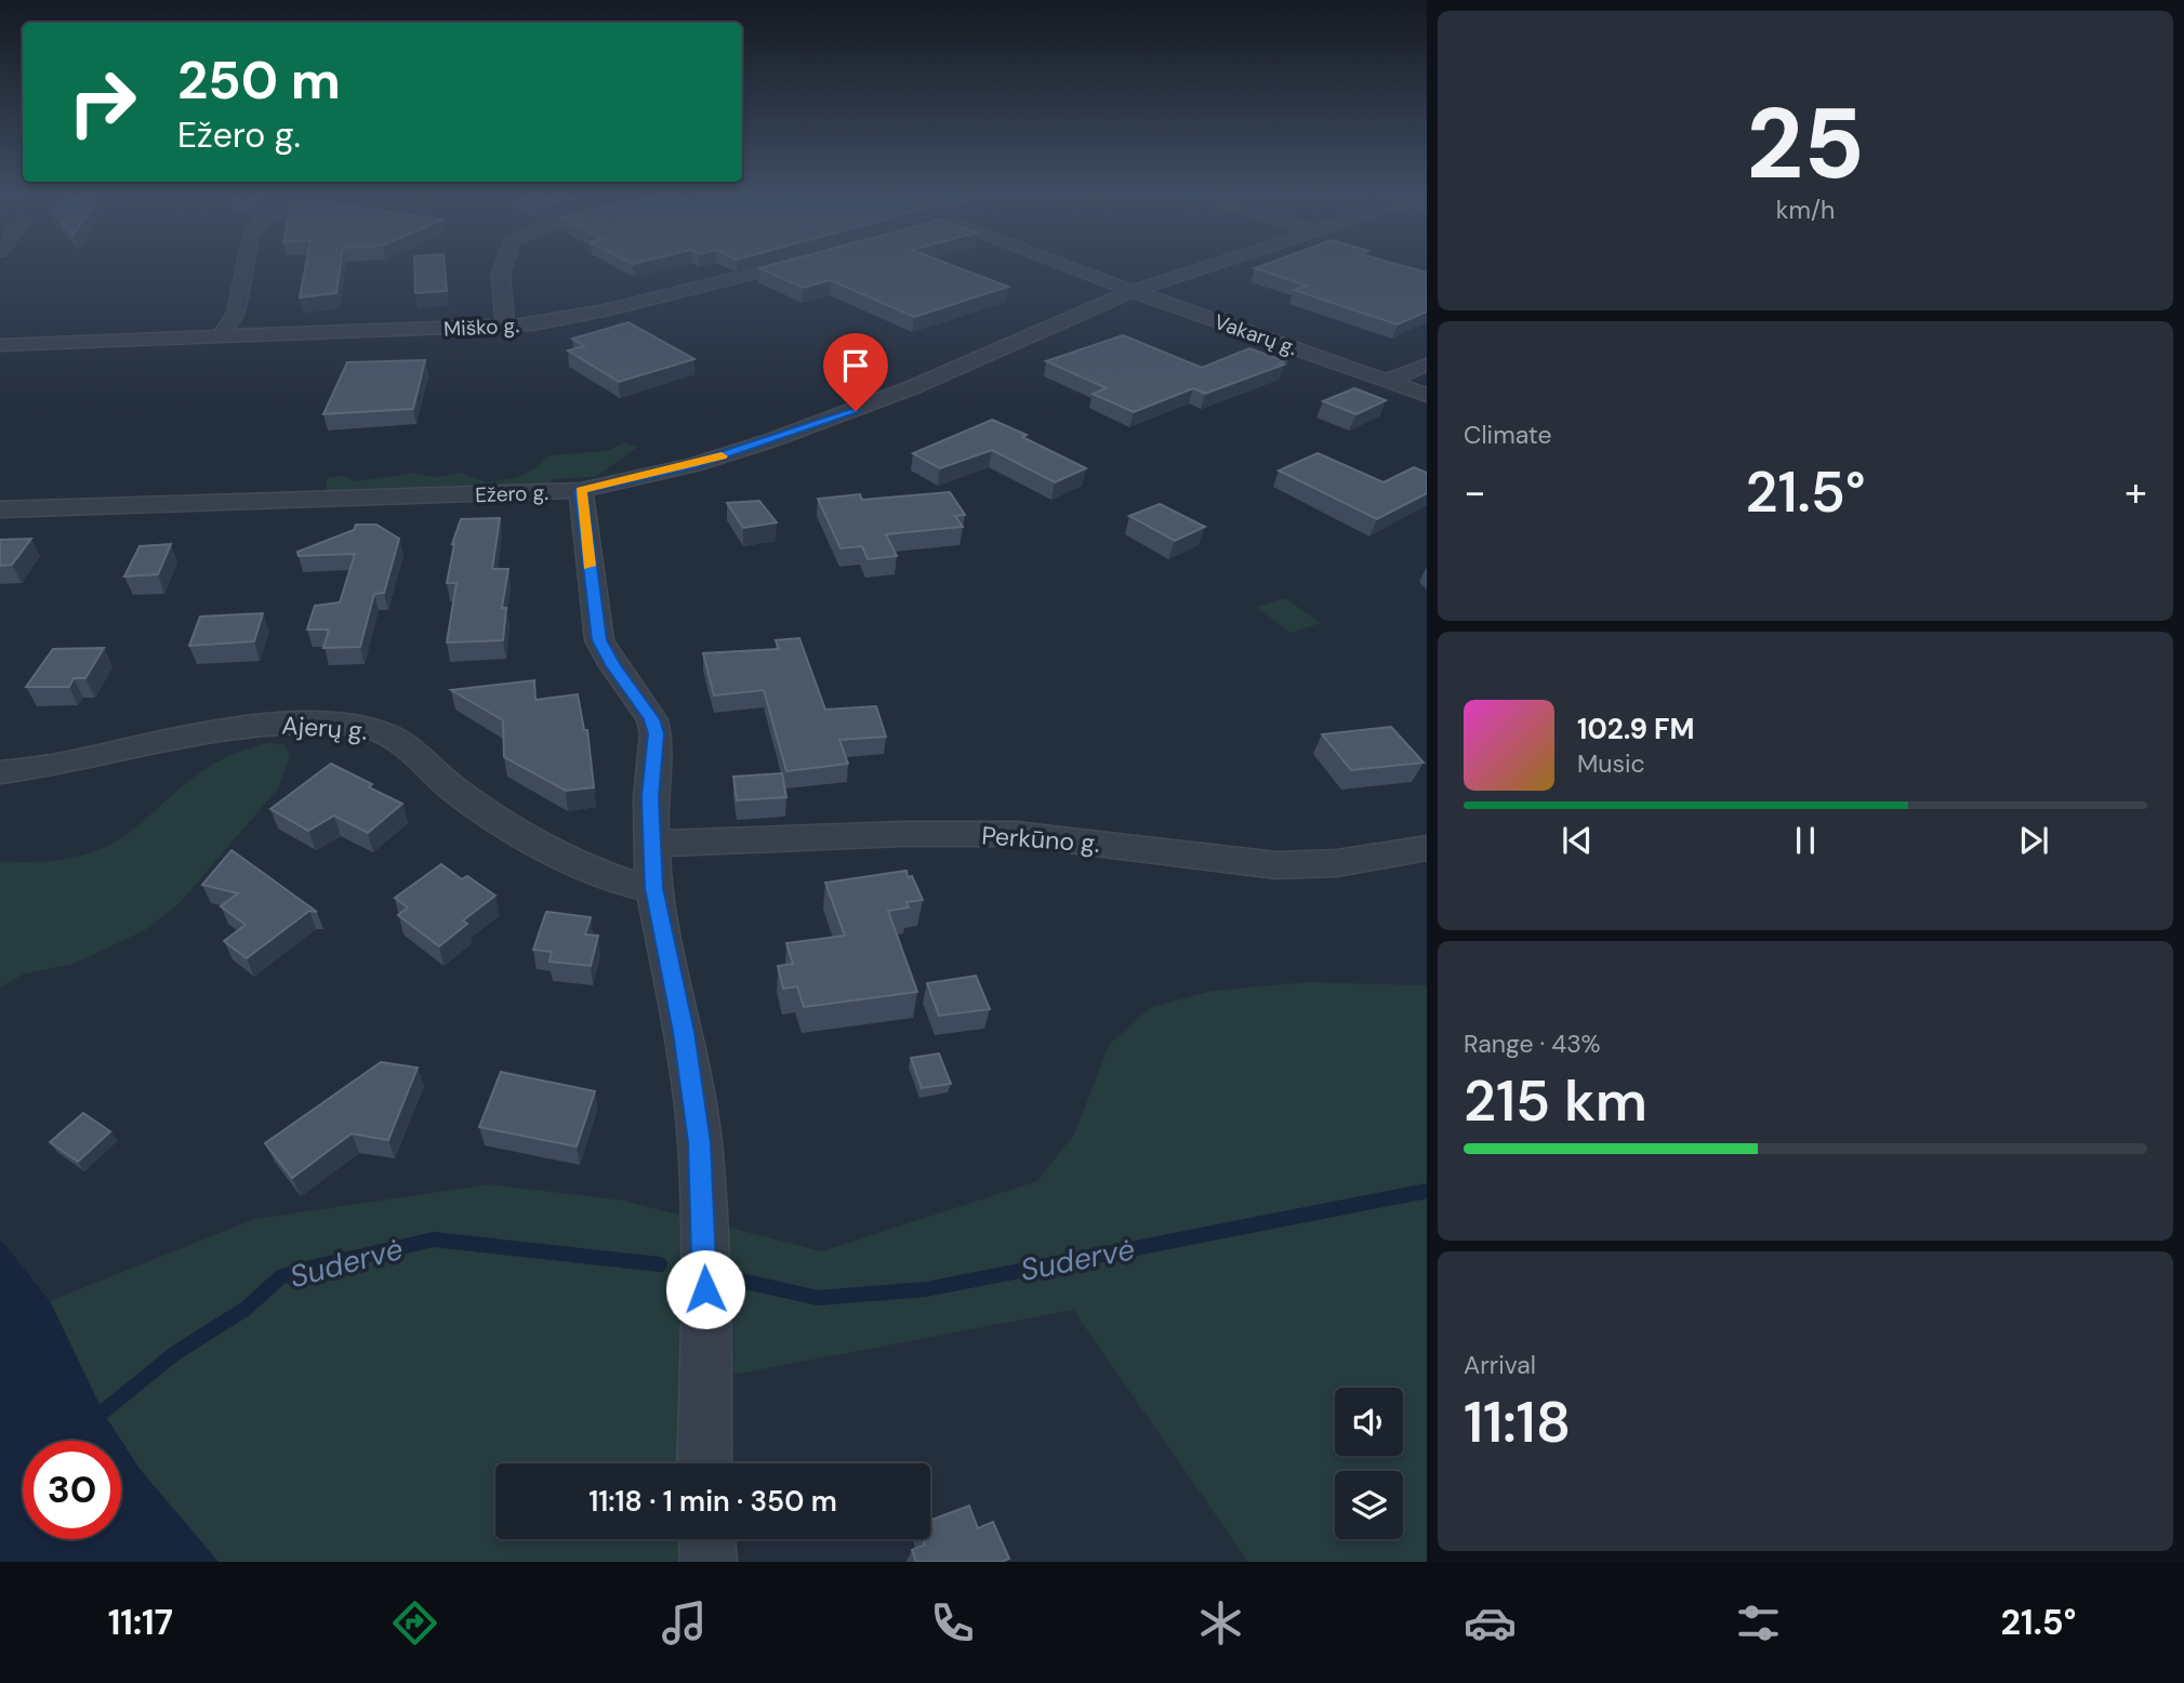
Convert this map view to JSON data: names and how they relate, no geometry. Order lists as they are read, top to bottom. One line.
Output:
{"streets":{"street":["Miško g.","Vakarų g.","Ežero g.","Ajerų g.","Perkūno g."]},"crossings":[["Vakarų g.","Ežero g."]],"water":["Sudervė"],"page":{"tile":[["25","km/h"],"Climate",["Range · 43%","215 km"],["Arrival","11:18"]],"turn":["250 m","Ežero g."],"heat":["−","21.5°","+"],"song":["102.9 FM","Music"],"limit":"30","trip":"11:18 · 1 min · 350 m","tabs":["11:17","21.5°"]}}
